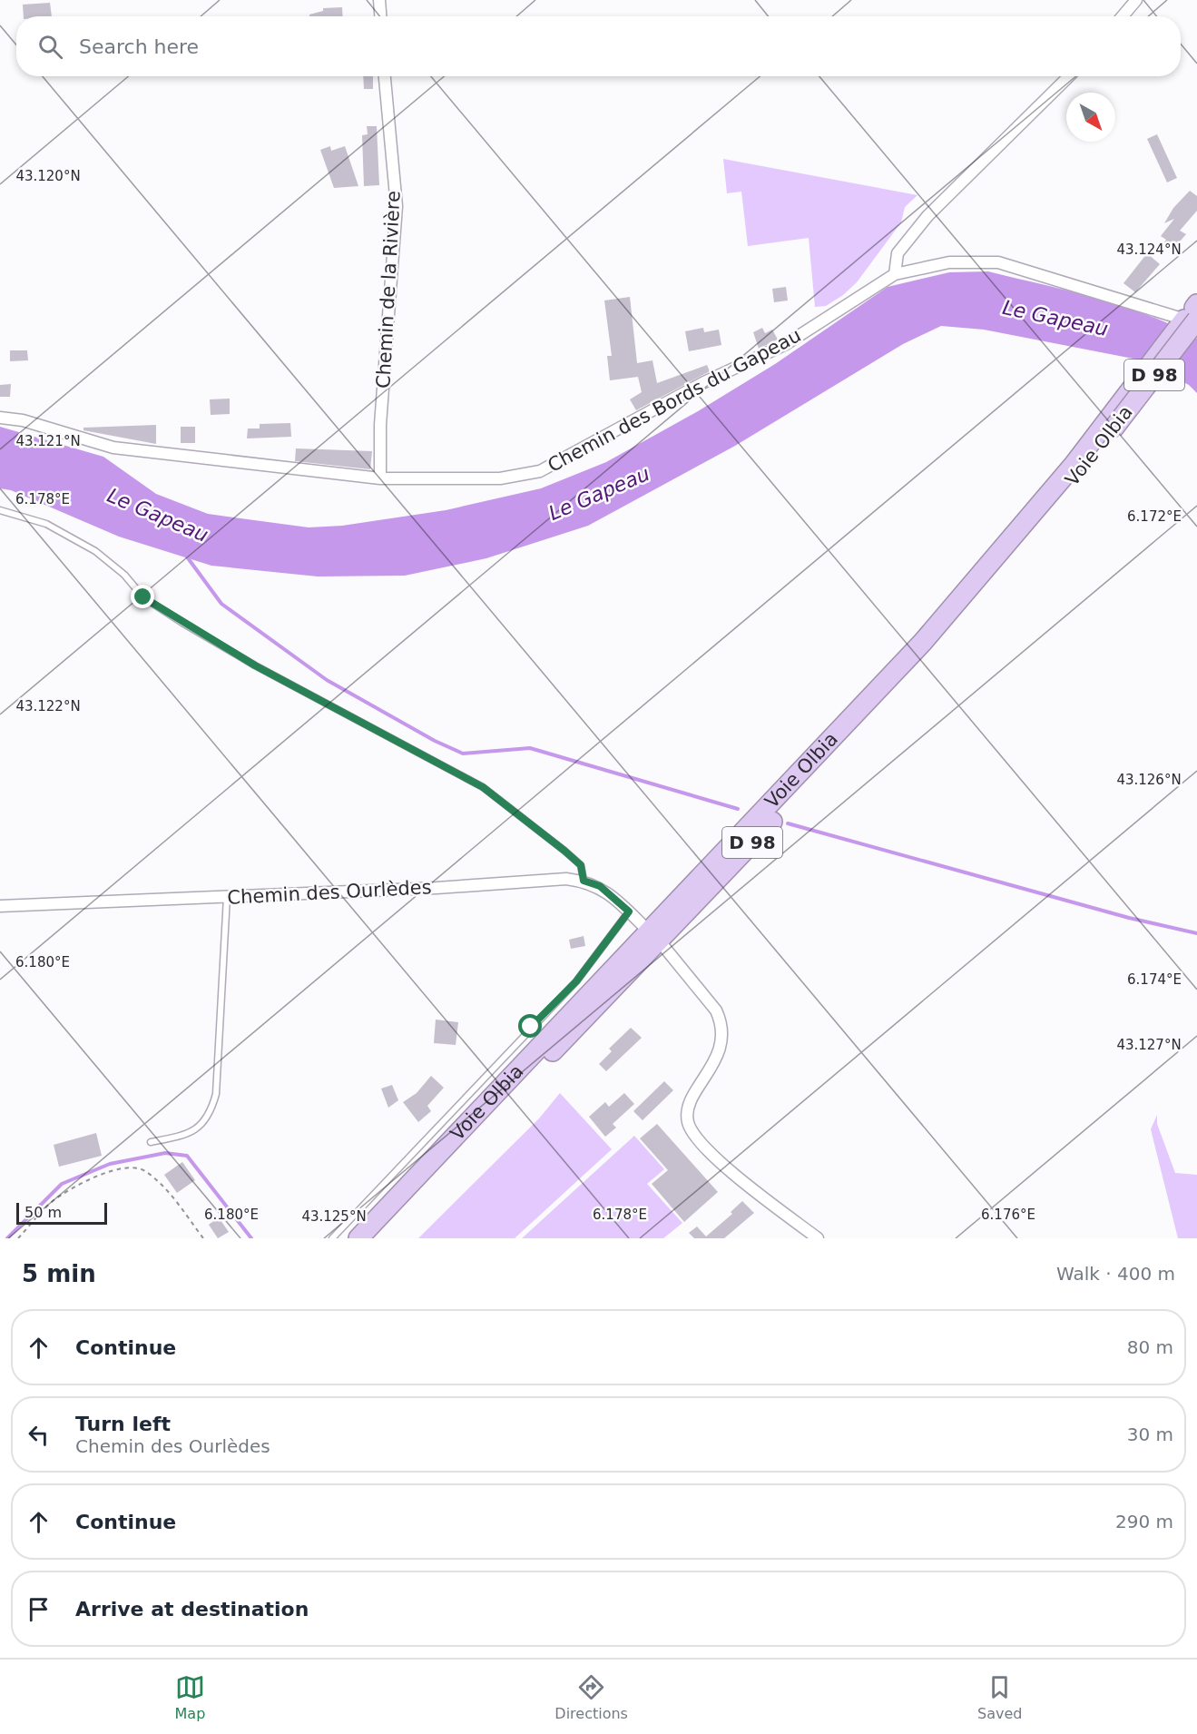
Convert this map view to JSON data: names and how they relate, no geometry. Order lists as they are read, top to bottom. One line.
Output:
{"streets":{"highway":["D 98","Voie Olbia"],"street":["Chemin de la Rivière","Chemin des Bords du Gapeau","Chemin des Ourlèdes"]},"crossings":[["Chemin de la Rivière","Chemin des Bords du Gapeau"],["Chemin des Bords du Gapeau","Voie Olbia"]],"water":["Le Gapeau"],"scale_bar":"50 m","north":"bottom right","page":{"search":"Search here","scale":"50 m","heading":["5 min","Walk · 400 m"],"list":[["Continue","80 m"],["Turn left","Chemin des Ourlèdes","30 m"],["Continue","290 m"],"Arrive at destination"],"nav":["Map","Directions","Saved"]},"coordinates":["43.120°N","43.124°N","43.121°N","6.178°E","6.172°E","43.122°N","43.126°N","6.180°E","6.174°E","43.127°N","6.176°E","43.125°N"]}
